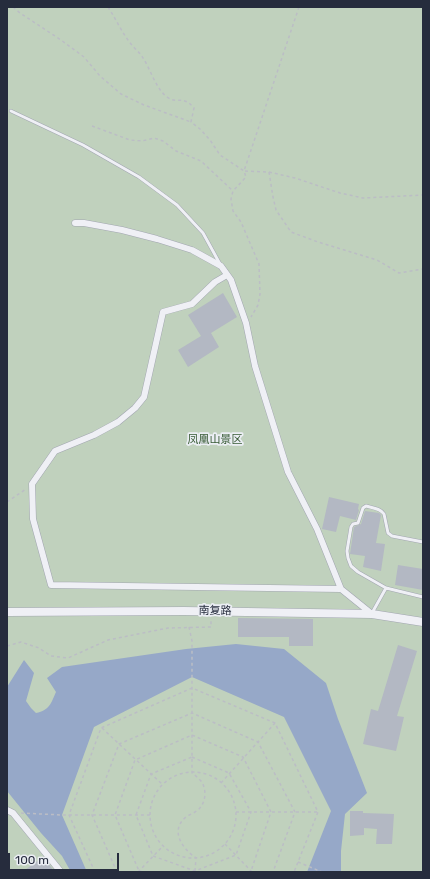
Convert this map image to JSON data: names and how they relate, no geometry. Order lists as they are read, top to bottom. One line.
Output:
{"streets":{"street":["南复路"]},"parks":["凤凰山景区"],"scale_bar":"100 m"}
